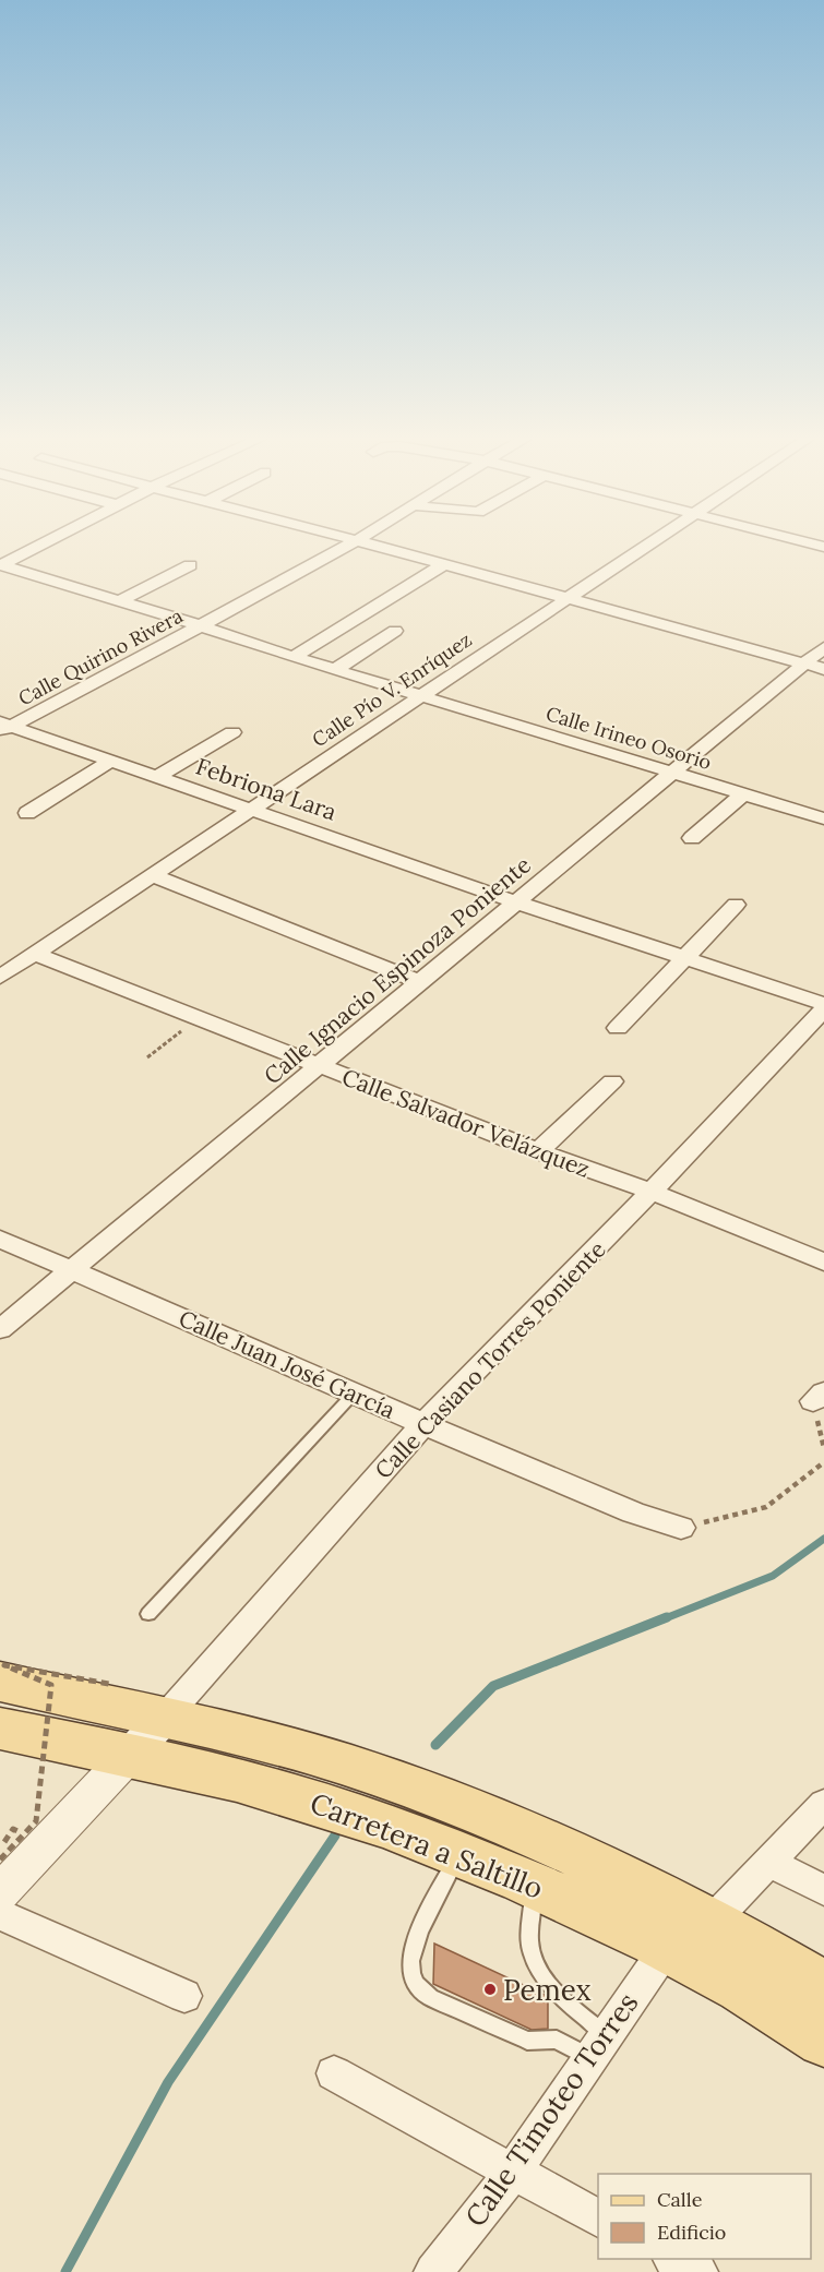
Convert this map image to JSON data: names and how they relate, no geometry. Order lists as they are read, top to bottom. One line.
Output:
{"streets":{"main road":["Carretera a Saltillo"],"street":["Calle Quirino Rivera","Calle Pío V. Enríquez","Calle Irineo Osorio","Febriona Lara","Calle Ignacio Espinoza Poniente","Calle Salvador Velázquez","Calle Casiano Torres Poniente","Calle Juan José García","Calle Timoteo Torres"]},"crossings":[["Calle Quirino Rivera","Calle Irineo Osorio"],["Calle Quirino Rivera","Febriona Lara"],["Calle Pío V. Enríquez","Calle Irineo Osorio"],["Calle Pío V. Enríquez","Febriona Lara"],["Calle Pío V. Enríquez","Calle Salvador Velázquez"],["Calle Irineo Osorio","Calle Ignacio Espinoza Poniente"],["Febriona Lara","Calle Ignacio Espinoza Poniente"],["Calle Ignacio Espinoza Poniente","Calle Salvador Velázquez"],["Calle Ignacio Espinoza Poniente","Calle Juan José García"],["Calle Salvador Velázquez","Calle Casiano Torres Poniente"],["Calle Casiano Torres Poniente","Calle Juan José García"],["Calle Casiano Torres Poniente","Carretera a Saltillo"],["Carretera a Saltillo","Calle Timoteo Torres"]],"places":["Pemex"],"legend":["Calle","Edificio"]}
